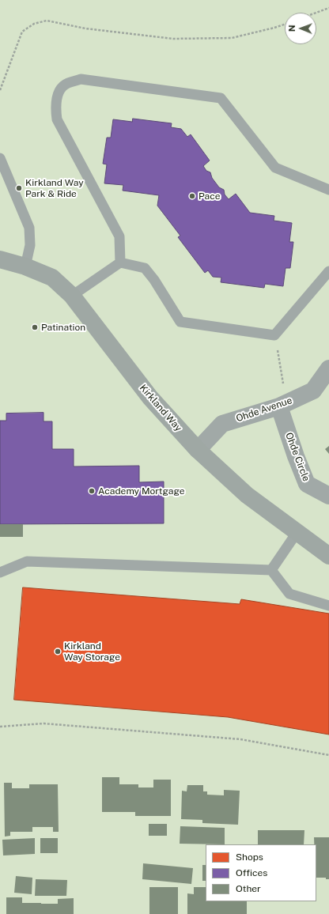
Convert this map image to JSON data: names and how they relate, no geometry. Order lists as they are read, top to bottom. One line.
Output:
{"streets":{"main road":["Kirkland Way"],"street":["Ohde Avenue","Ohde Circle"]},"crossings":[["Kirkland Way","Ohde Avenue"],["Ohde Avenue","Ohde Circle"]],"places":["Kirkland Way Park & Ride","Pace","Patination","Academy Mortgage","Kirkland Way Storage"],"legend":["Shops","Offices","Other"],"north":"left"}
